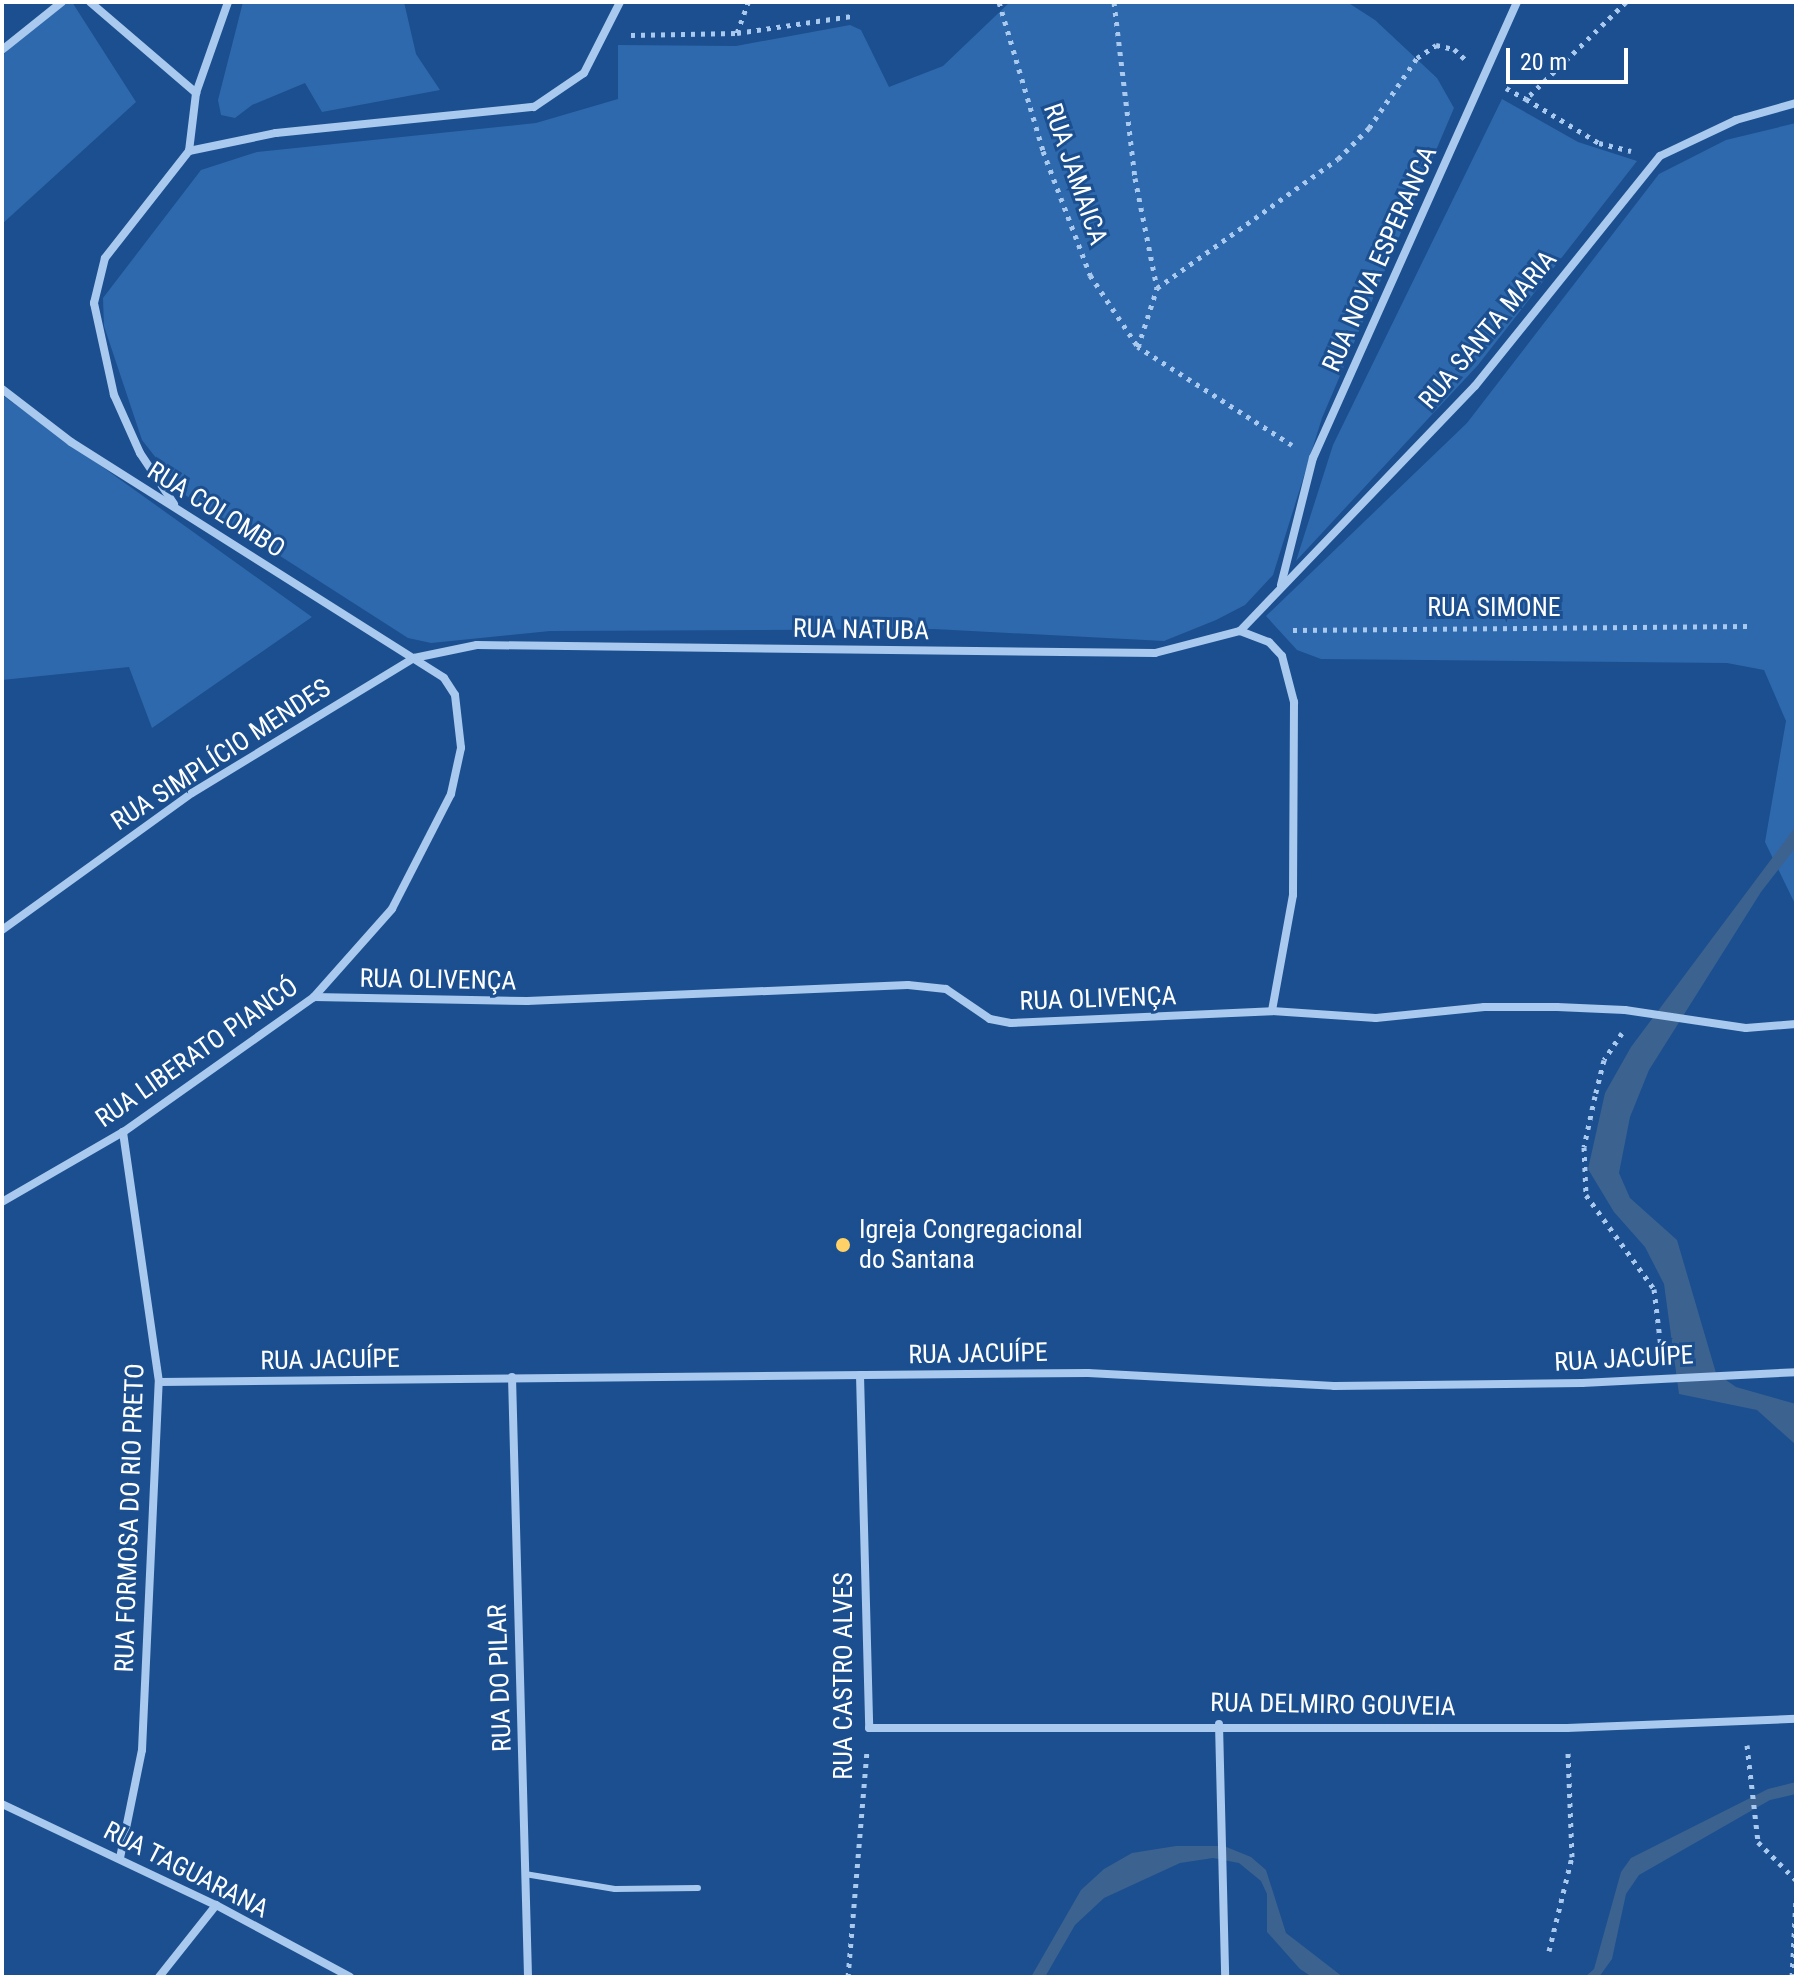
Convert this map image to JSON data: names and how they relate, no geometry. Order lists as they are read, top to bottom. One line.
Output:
{"streets":{"street":["RUA NOVA ESPERANCA","RUA SANTA MARIA","RUA COLOMBO","RUA NATUBA","RUA SIMPLÍCIO MENDES","RUA OLIVENÇA","RUA LIBERATO PIANCÓ","RUA JACUÍPE","RUA FORMOSA DO RIO PRETO","RUA CASTRO ALVES","RUA DO PILAR","RUA DELMIRO GOUVEIA","RUA TAGUARANA"],"path":["RUA JAMAICA","RUA SIMONE"]},"crossings":[["RUA NOVA ESPERANCA","RUA SANTA MARIA"],["RUA SANTA MARIA","RUA SIMONE"],["RUA SANTA MARIA","RUA NATUBA"],["RUA COLOMBO","RUA SIMPLÍCIO MENDES"],["RUA COLOMBO","RUA LIBERATO PIANCÓ"],["RUA SIMONE","RUA NATUBA"],["RUA NATUBA","RUA SIMPLÍCIO MENDES"],["RUA SIMPLÍCIO MENDES","RUA LIBERATO PIANCÓ"],["RUA OLIVENÇA","RUA LIBERATO PIANCÓ"],["RUA LIBERATO PIANCÓ","RUA FORMOSA DO RIO PRETO"],["RUA JACUÍPE","RUA FORMOSA DO RIO PRETO"],["RUA JACUÍPE","RUA CASTRO ALVES"],["RUA JACUÍPE","RUA DO PILAR"],["RUA FORMOSA DO RIO PRETO","RUA TAGUARANA"],["RUA CASTRO ALVES","RUA DELMIRO GOUVEIA"]],"places":["Igreja Congregacional do Santana"],"scale_bar":"20 m"}
